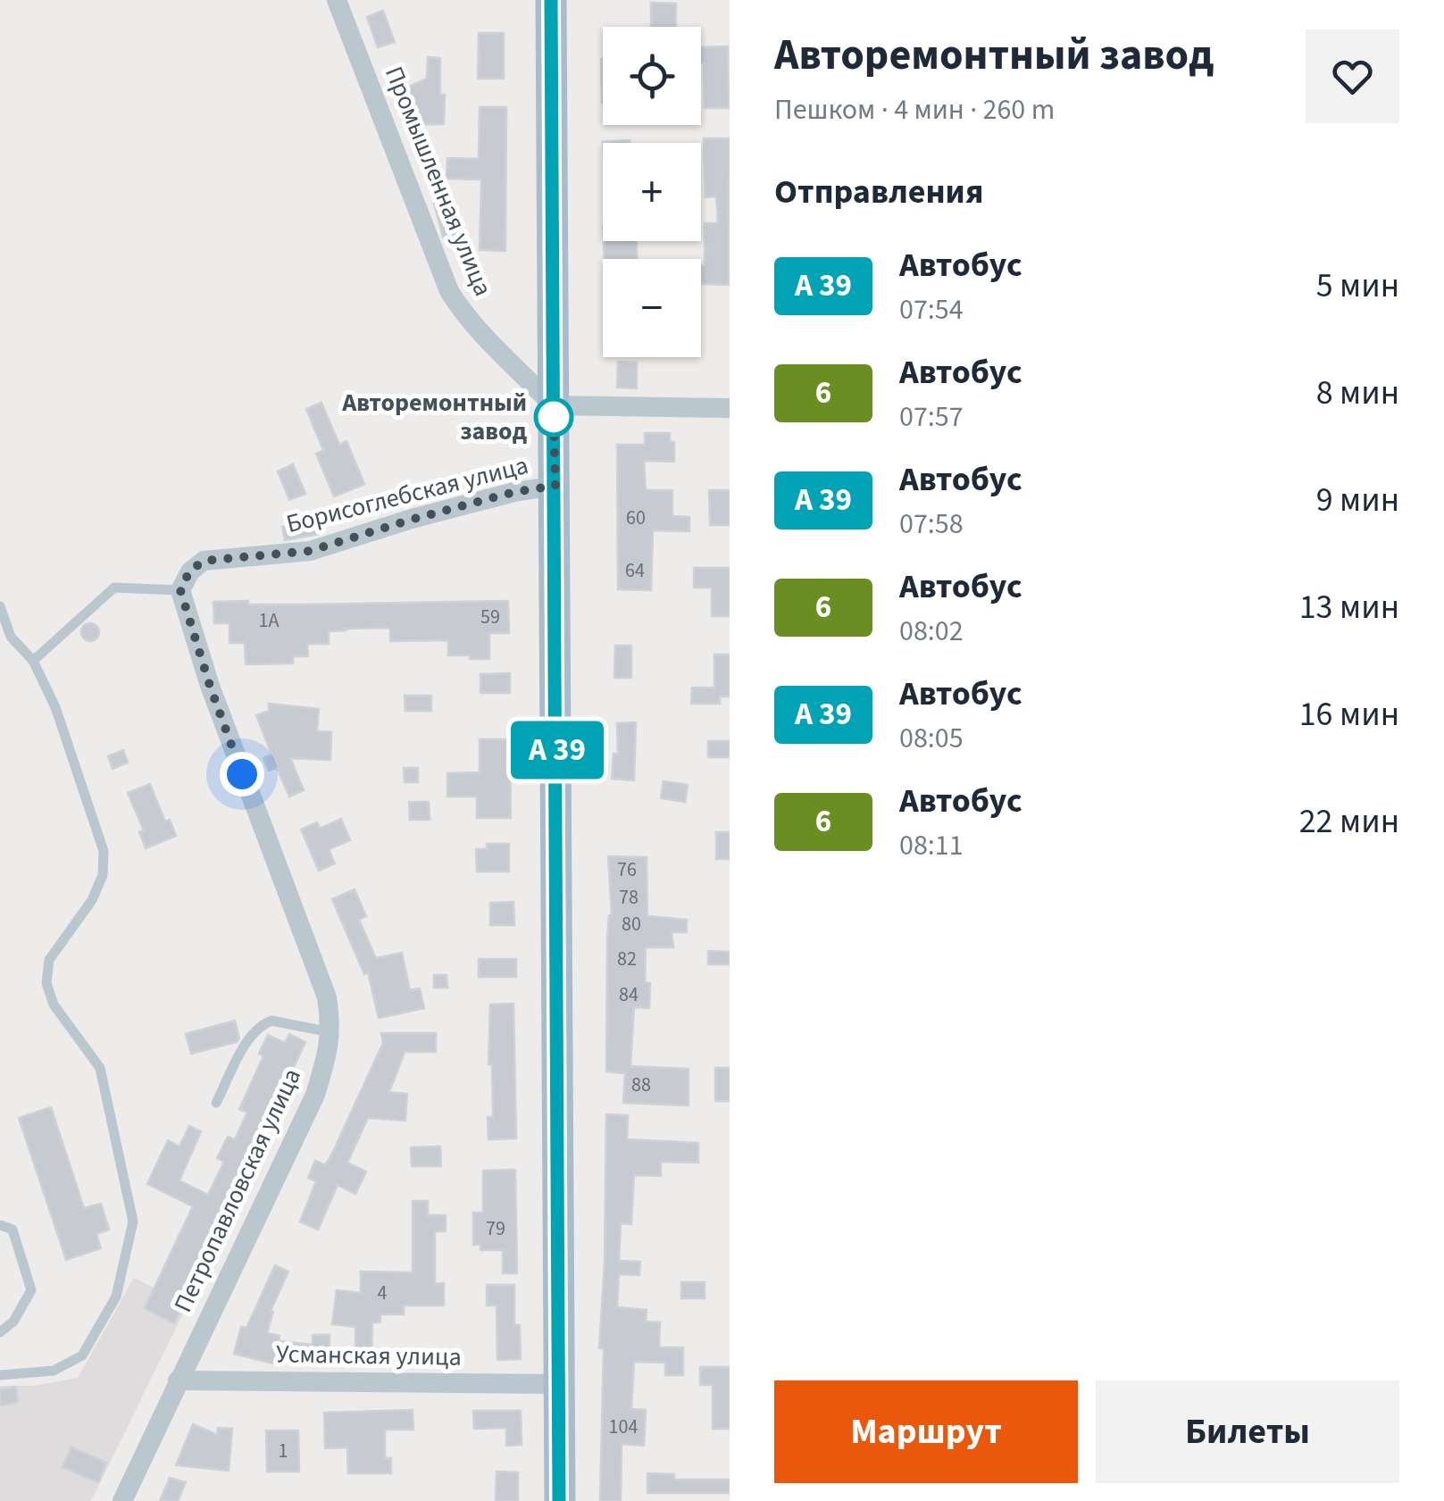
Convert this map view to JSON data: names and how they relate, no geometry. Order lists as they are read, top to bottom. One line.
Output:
{"streets":{"street":["Промышленная улица","Борисоглебская улица","Петропавловская улица","Усманская улица"]},"crossings":[["Борисоглебская улица","Петропавловская улица"],["Петропавловская улица","Усманская улица"]],"places":["Авторемонтный завод"],"house_numbers":["60","64","59","1А","76","78","80","82","84","88","79","4","104","1"],"page":{"on_map":"А 39","heading":[["Авторемонтный завод","Пешком · 4 мин · 260 m"],"Отправления"],"map_buttons":["+","−"],"list":[{"mark":"А 39","name":"Автобус","note":"07:54","value":"5 мин"},{"mark":"6","name":"Автобус","note":"07:57","value":"8 мин"},{"mark":"А 39","name":"Автобус","note":"07:58","value":"9 мин"},{"mark":"6","name":"Автобус","note":"08:02","value":"13 мин"},{"mark":"А 39","name":"Автобус","note":"08:05","value":"16 мин"},{"mark":"6","name":"Автобус","note":"08:11","value":"22 мин"}],"buttons":["Маршрут","Билеты"]}}
